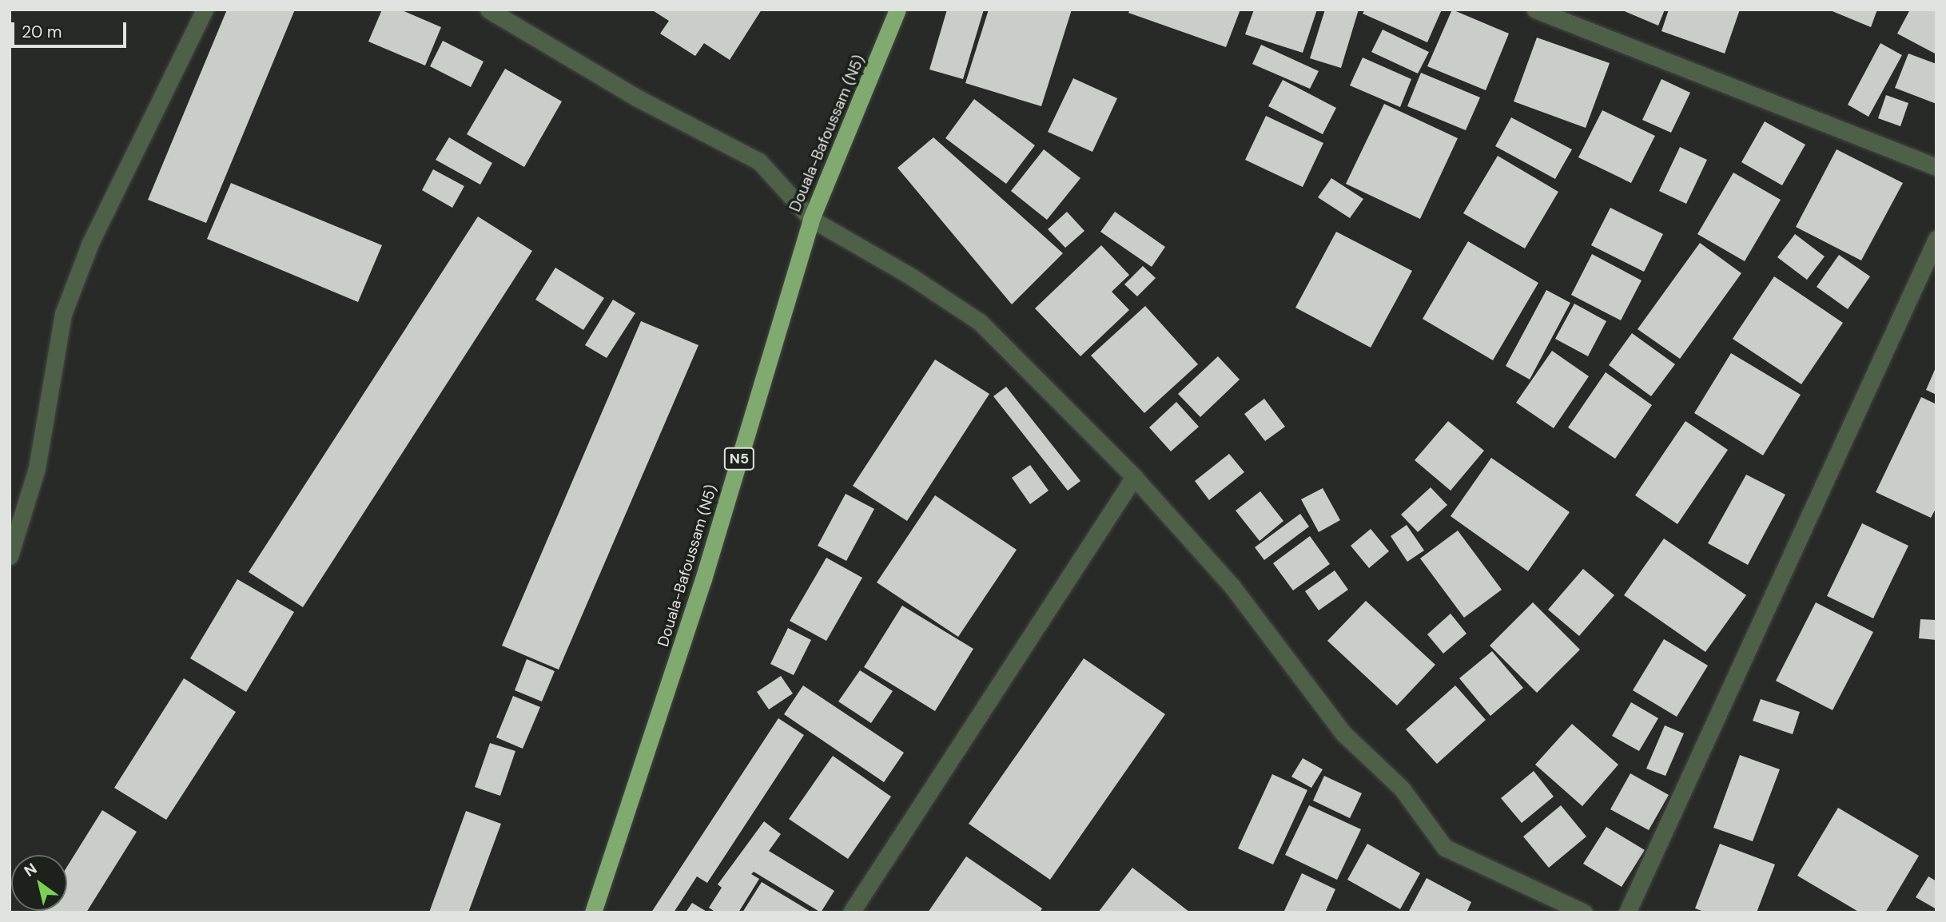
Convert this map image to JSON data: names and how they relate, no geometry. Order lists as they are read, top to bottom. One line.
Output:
{"streets":{"highway":["Douala-Bafoussam (N5)","N5"]},"scale_bar":"20 m","north":"top left"}
